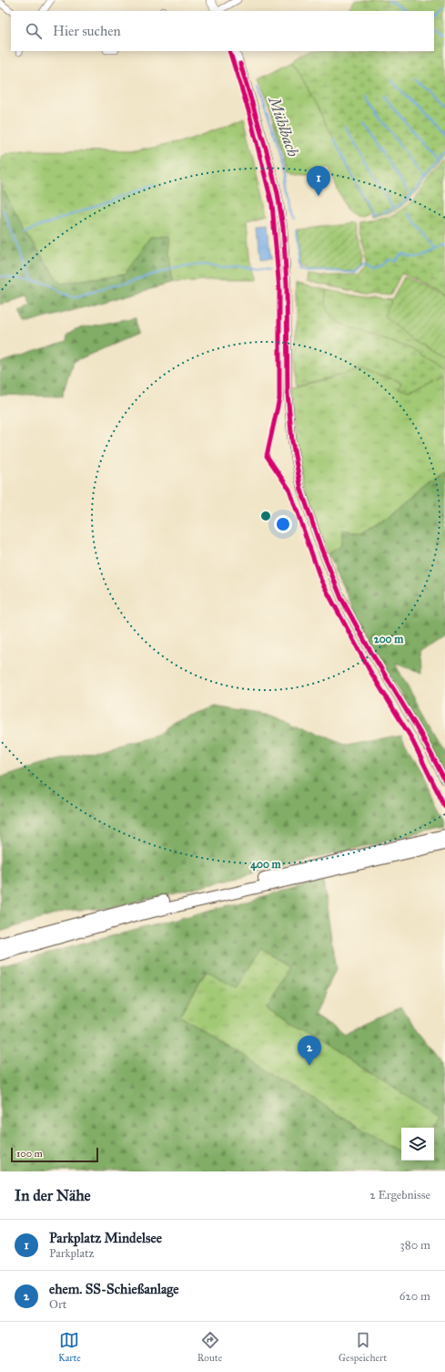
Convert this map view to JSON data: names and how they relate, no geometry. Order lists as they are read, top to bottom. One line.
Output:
{"water":["Mühlbach"],"scale_bar":"100 m","page":{"search":"Hier suchen","pins":["1","2"],"scale":"100 m","heading":["In der Nähe","2 Ergebnisse"],"list":[{"mark":"1","name":"Parkplatz Mindelsee","note":"Parkplatz","value":"380 m"},{"mark":"2","name":"ehem. SS-Schießanlage","note":"Ort","value":"620 m"}],"nav":["Karte","Route","Gespeichert"]},"rings":["200 m","400 m"]}
